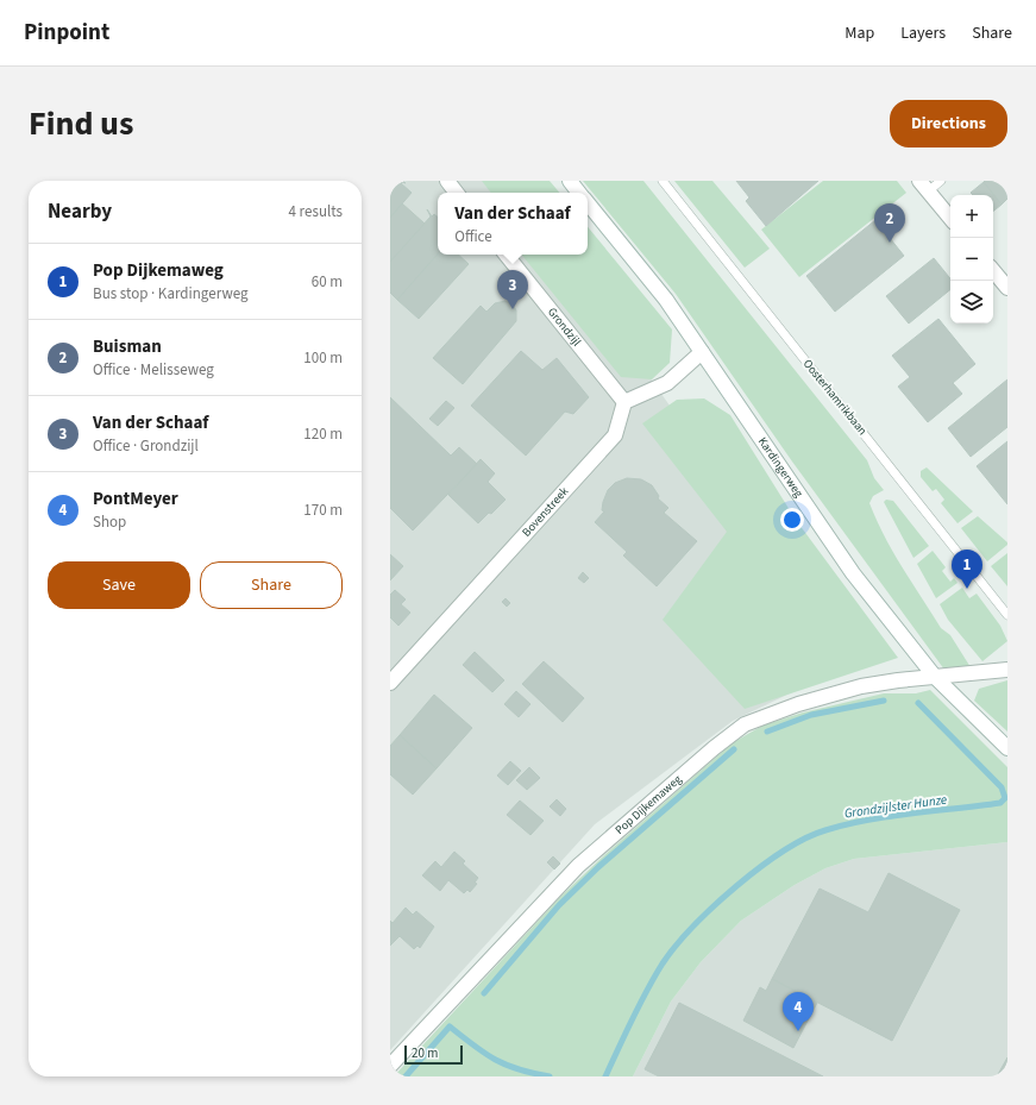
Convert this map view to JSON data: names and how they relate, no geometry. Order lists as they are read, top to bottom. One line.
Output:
{"streets":{"street":["Grondzijl","Kardingerweg","Bovenstreek","Pop Dijkemaweg"],"lane":["Oosterhamrikbaan"]},"crossings":[["Grondzijl","Bovenstreek"],["Kardingerweg","Pop Dijkemaweg"]],"water":["Grondzijlster Hunze"],"scale_bar":"20 m","page":{"header":"Pinpoint","nav":["Map","Layers","Share"],"title":"Find us","buttons":["Directions",["Save","Share"]],"heading":["Nearby","4 results"],"popup":["Van der Schaaf","Office"],"map_buttons":["+","−"],"pins":["2","3","1","4"],"list":[{"mark":"1","name":"Pop Dijkemaweg","note":"Bus stop · Kardingerweg","value":"60 m"},{"mark":"2","name":"Buisman","note":"Office · Melisseweg","value":"100 m"},{"mark":"3","name":"Van der Schaaf","note":"Office · Grondzijl","value":"120 m"},{"mark":"4","name":"PontMeyer","note":"Shop","value":"170 m"}],"scale":"20 m"}}
